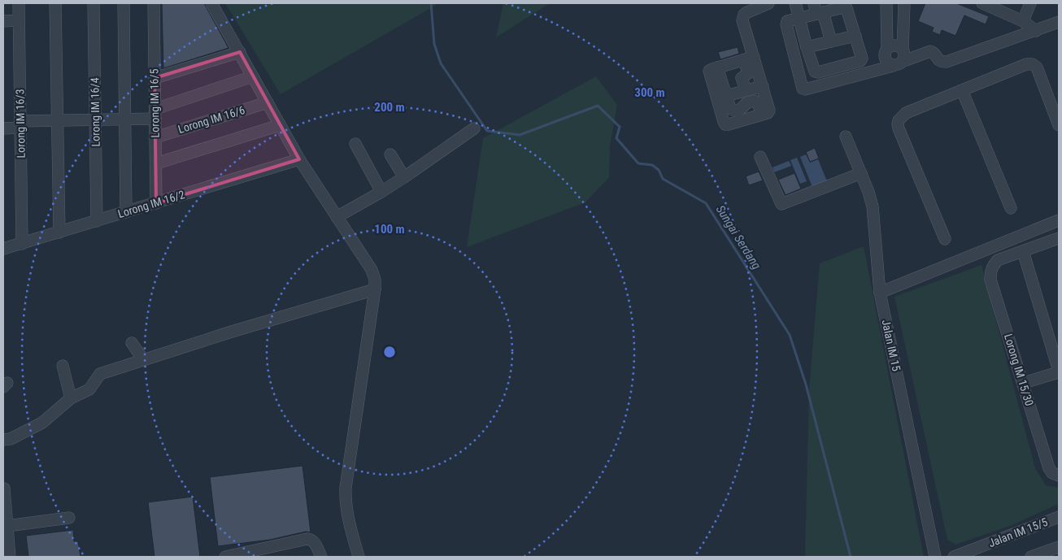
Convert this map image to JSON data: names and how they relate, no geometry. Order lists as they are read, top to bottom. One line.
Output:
{"streets":{"street":["Lorong IM 16/5","Lorong IM 16/4","Lorong IM 16/6","Lorong IM 16/3","Lorong IM 16/2","Jalan IM 15","Lorong IM 15/30","Jalan IM 15/5"]},"crossings":[["Lorong IM 16/5","Lorong IM 16/6"],["Lorong IM 16/5","Lorong IM 16/2"],["Lorong IM 16/4","Lorong IM 16/2"],["Lorong IM 16/3","Lorong IM 16/2"]],"water":["Sungai Serdang"],"rings":["300 m","200 m","100 m"]}
